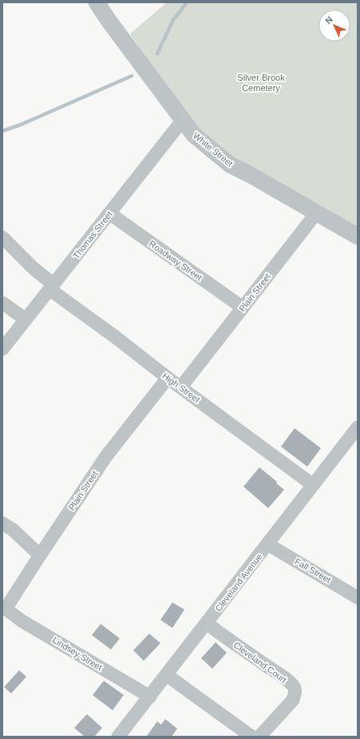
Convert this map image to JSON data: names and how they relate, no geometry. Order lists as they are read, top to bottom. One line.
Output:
{"streets":{"street":["White Street","Thomas Street","Roadway Street","Plain Street","High Street","Fall Street","Cleveland Avenue","Lindsey Street","Cleveland Court"]},"crossings":[["White Street","Thomas Street"],["White Street","Plain Street"],["Thomas Street","Roadway Street"],["Thomas Street","High Street"],["Roadway Street","Plain Street"],["Plain Street","High Street"],["Plain Street","Lindsey Street"],["High Street","Cleveland Avenue"],["Fall Street","Cleveland Avenue"],["Cleveland Avenue","Lindsey Street"],["Cleveland Avenue","Cleveland Court"]],"parks":["Silver Brook Cemetery"],"north":"top left"}
